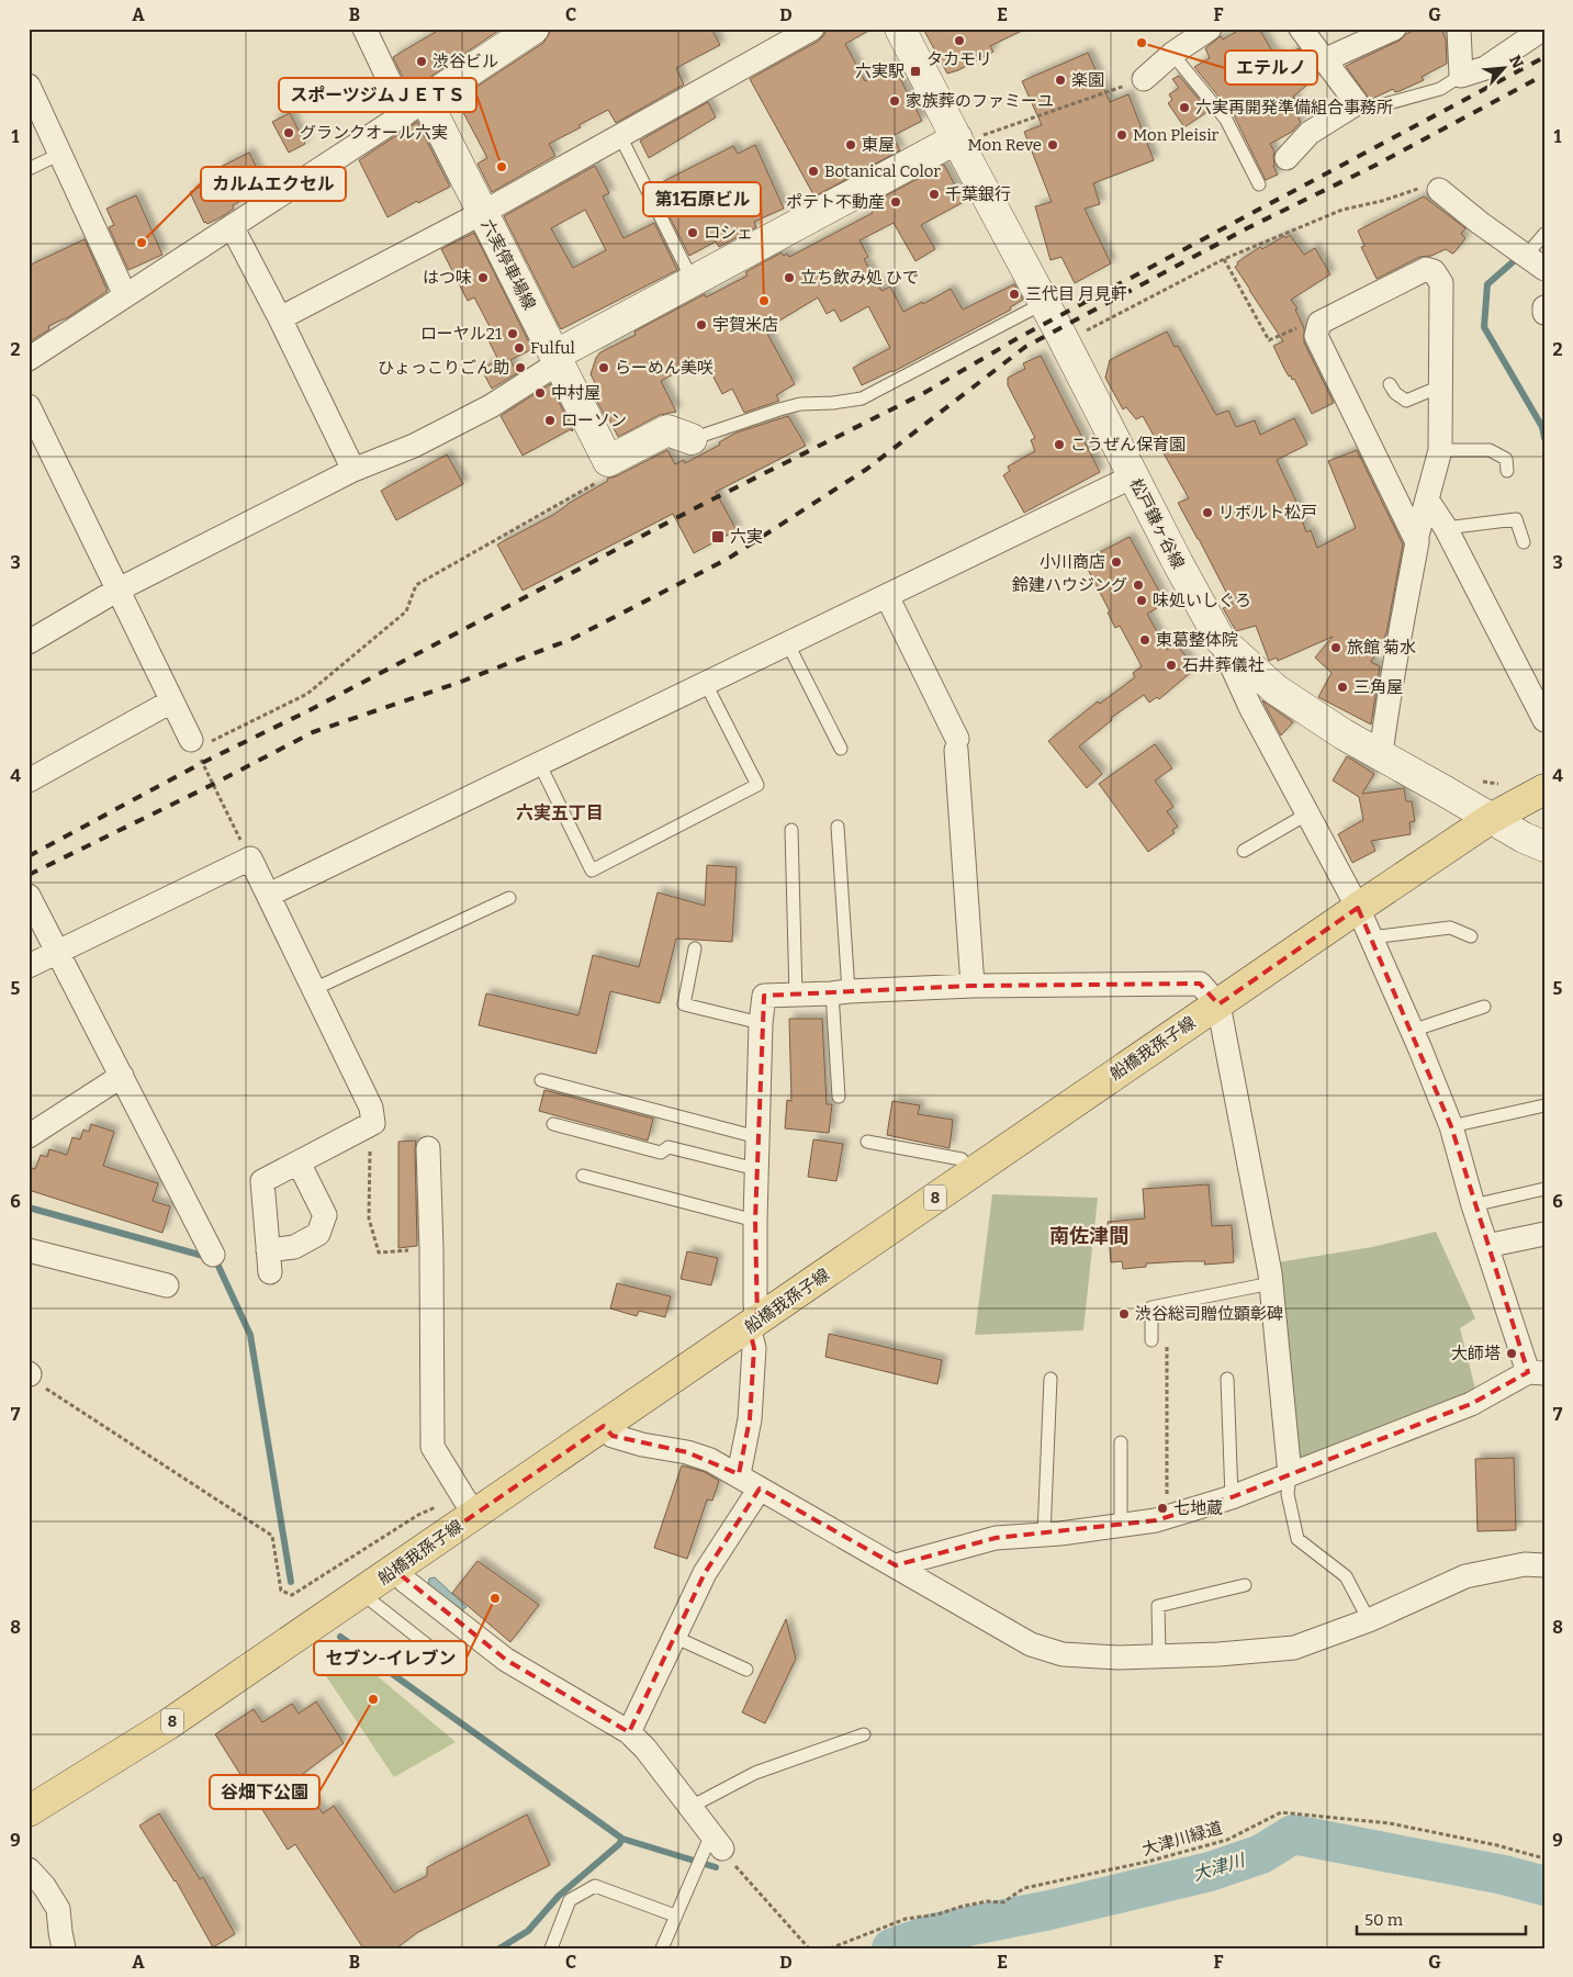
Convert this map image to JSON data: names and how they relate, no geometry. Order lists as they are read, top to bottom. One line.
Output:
{"streets":{"main road":["六実停車場線","松戸鎌ヶ谷線","船橋我孫子線","8"],"path":["大津川緑道"]},"crossings":[["松戸鎌ヶ谷線","船橋我孫子線"]],"districts":["六実五丁目","南佐津間"],"water":["大津川"],"places":{"other":["タカモリ","エテルノ","渋谷ビル","楽園","家族葬のファミーユ","六実再開発準備組合事務所","グランクオール六実","Mon Pleisir","東屋","Mon Reve","スポーツジムＪＥＴＳ","Botanical Color","千葉銀行","ポテト不動産","ロシェ","カルムエクセル","はつ味","立ち飲み処 ひで","三代目 月見軒","第1石原ビル","宇賀米店","ローヤル21","Fulful","ひょっこりごん助","らーめん美咲","中村屋","ローソン","こうぜん保育園","リボルト松戸","小川商店","鈴建ハウジング","味処いしぐろ","東葛整体院","旅館 菊水","石井葬儀社","三角屋","渋谷総司贈位顕彰碑","大師塔","七地蔵","セブン-イレブン","谷畑下公園"],"transit":["六実駅","六実"]},"scale_bar":"50 m","north":"top right","grid":{"columns":["A","B","C","D","E","F","G"],"rows":["1","2","3","4","5","6","7","8","9"]}}
